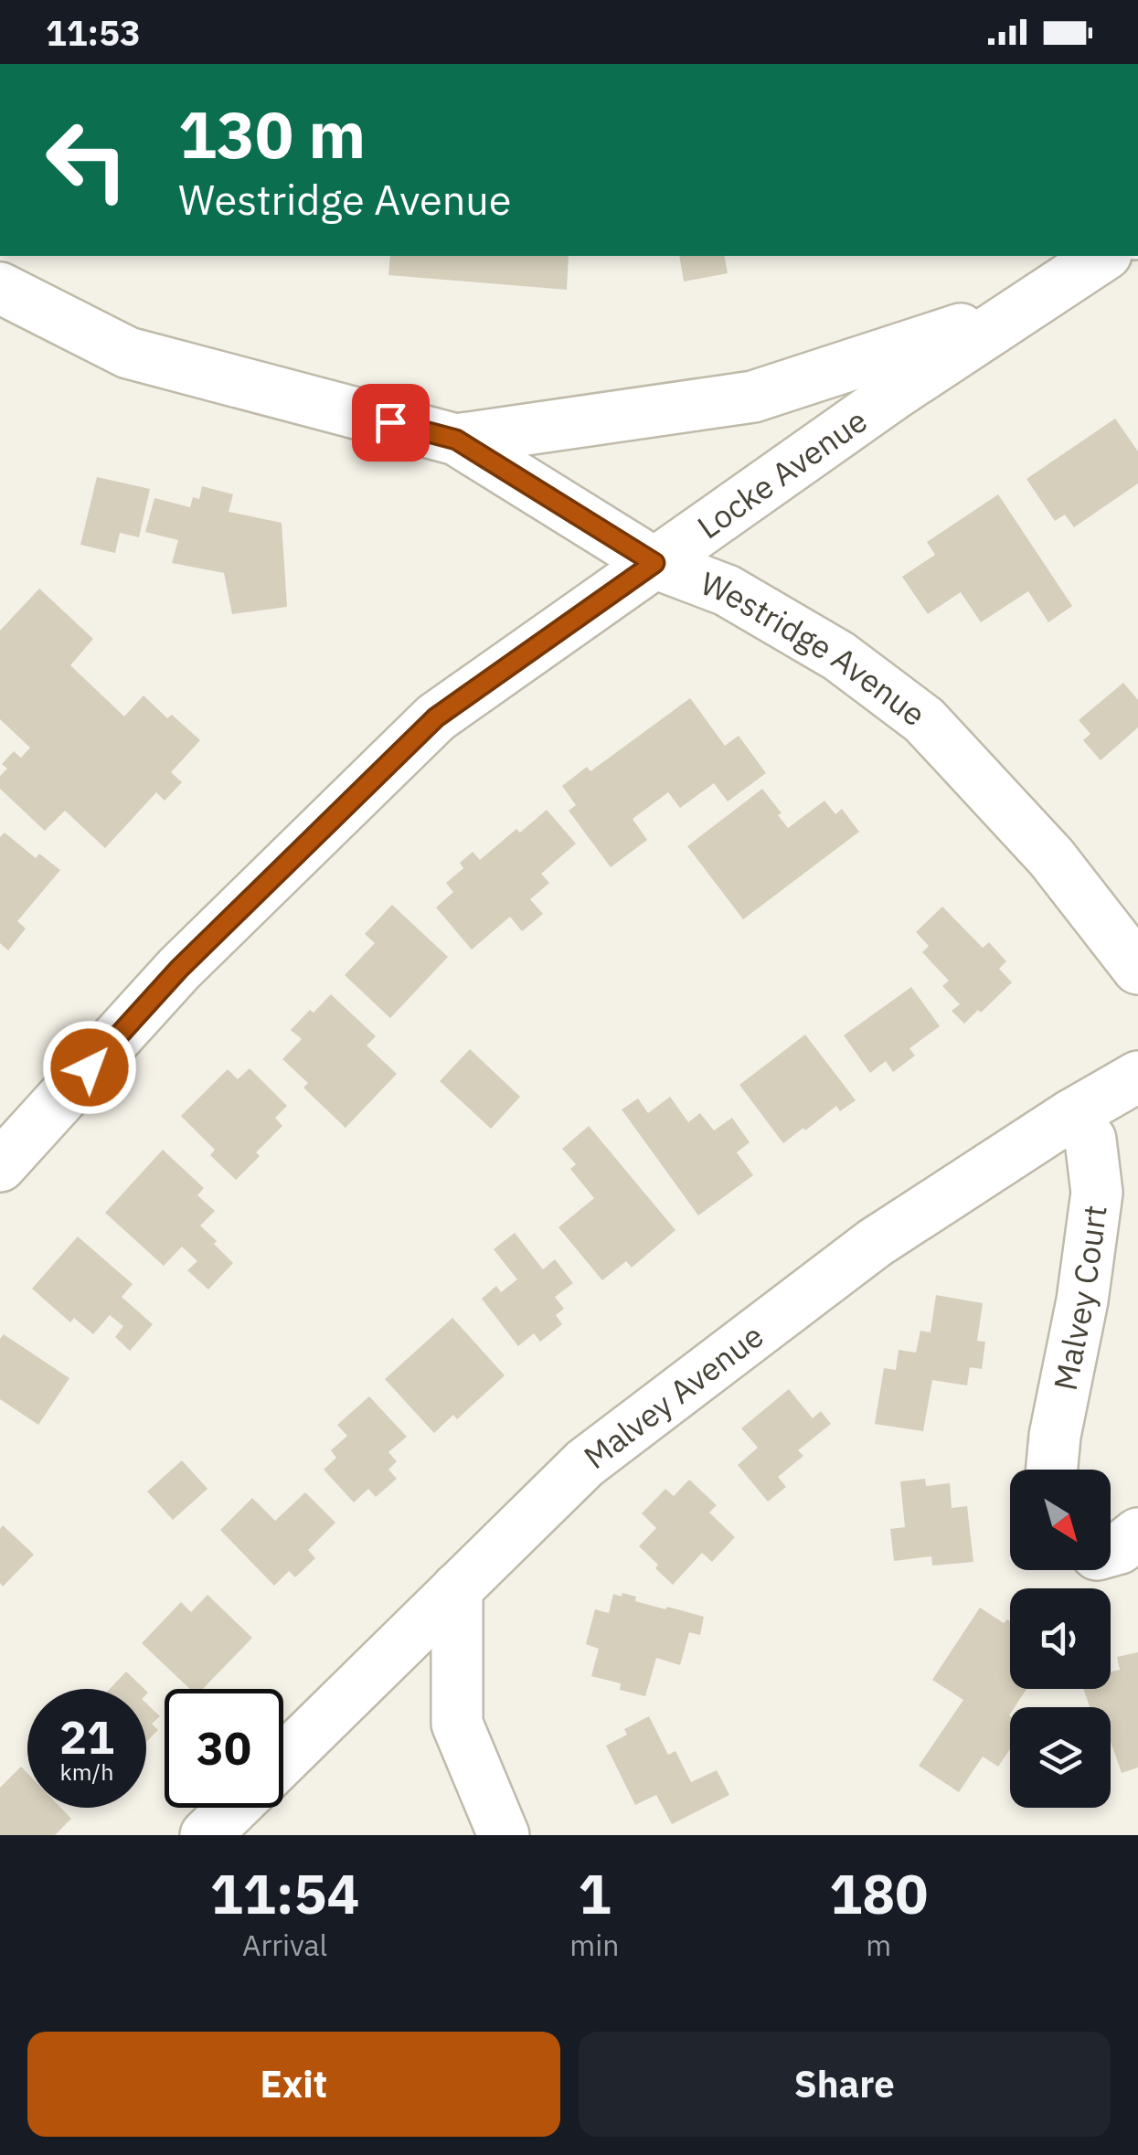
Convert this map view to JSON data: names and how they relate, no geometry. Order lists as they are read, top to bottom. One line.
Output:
{"streets":{"street":["Locke Avenue","Westridge Avenue","Malvey Court","Malvey Avenue"]},"crossings":[["Locke Avenue","Westridge Avenue"],["Malvey Court","Malvey Avenue"]],"north":"bottom right","page":{"status":"11:53","turn":["130 m","Westridge Avenue"],"speed":"21 km/h","limit":"30","eta":["11:54","Arrival","1","min","180","m"],"buttons":["Exit","Share"]}}
